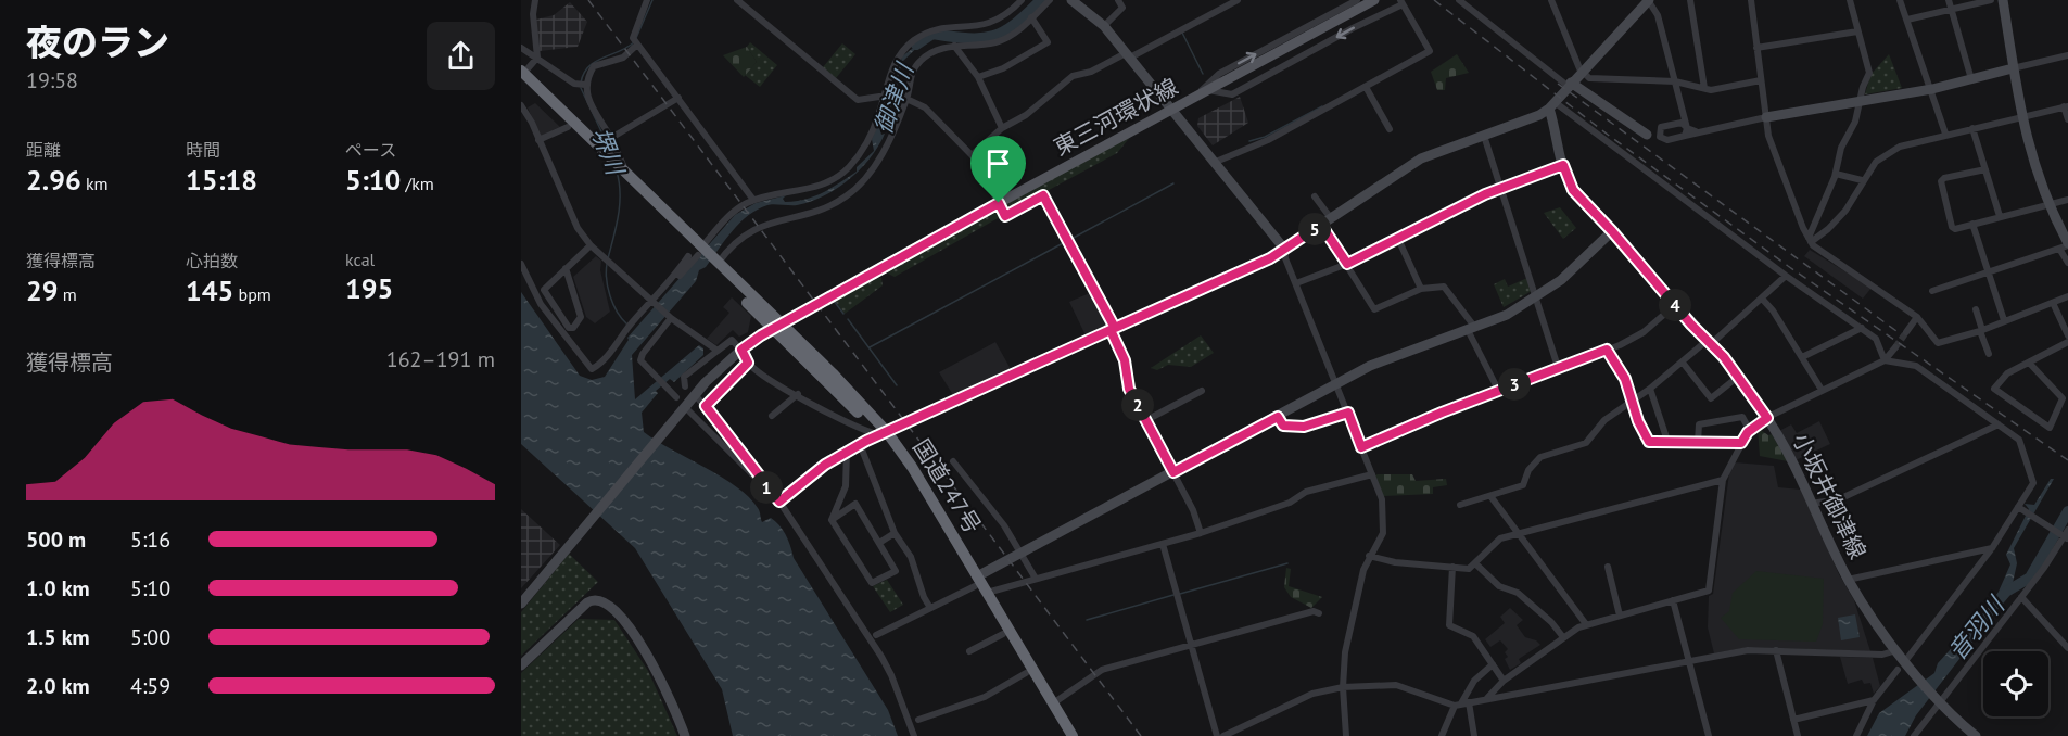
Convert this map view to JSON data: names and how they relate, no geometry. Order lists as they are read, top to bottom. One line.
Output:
{"streets":{"highway":["国道247号"],"main road":["東三河環状線"],"street":["小坂井御津線"]},"crossings":[["東三河環状線","国道247号"]],"water":["御津川","堺川","音羽川"],"page":{"heading":["夜のラン","19:58"],"stats":[["距離","2.96 km"],["時間","15:18"],["ペース","5:10 /km"],["獲得標高","29 m"],["心拍数","145 bpm"],["kcal","195"]],"pins":["5","4","3","2","1"],"chart":["獲得標高","162–191 m"],"list":[{"name":"500 m","note":"5:16"},{"name":"1.0 km","note":"5:10"},{"name":"1.5 km","note":"5:00"},{"name":"2.0 km","note":"4:59"}]}}
